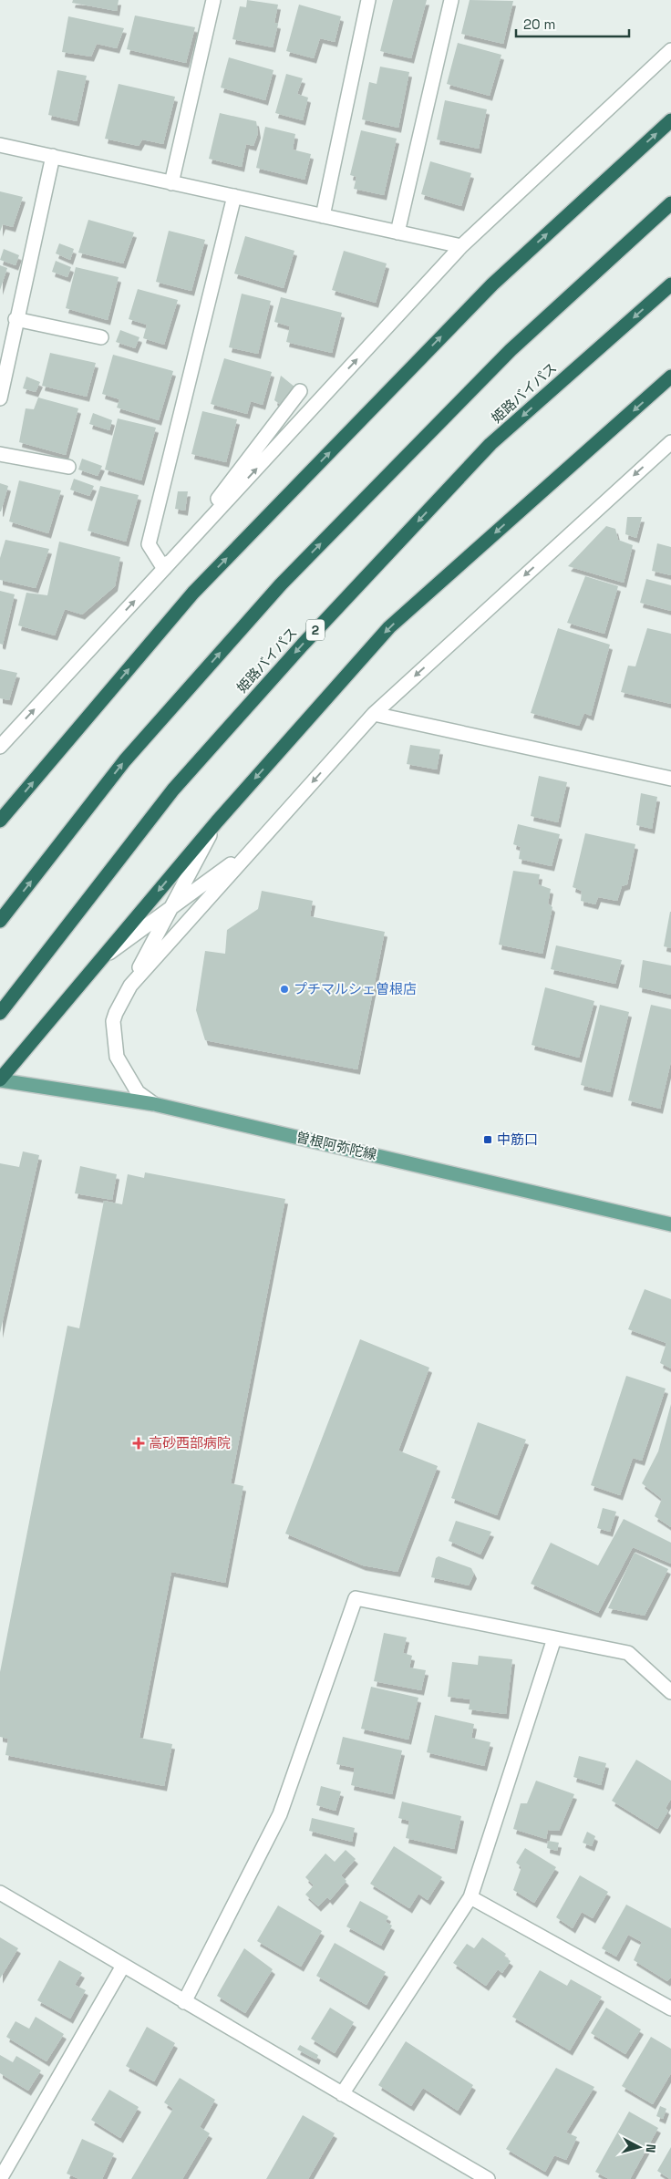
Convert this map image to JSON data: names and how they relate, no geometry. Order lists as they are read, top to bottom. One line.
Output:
{"streets":{"highway":["姫路バイパス","2"],"main road":["曽根阿弥陀線"]},"places":{"other":["プチマルシェ曽根店"],"transit":["中筋口"],"health":["高砂西部病院"]},"scale_bar":"20 m","north":"right"}
